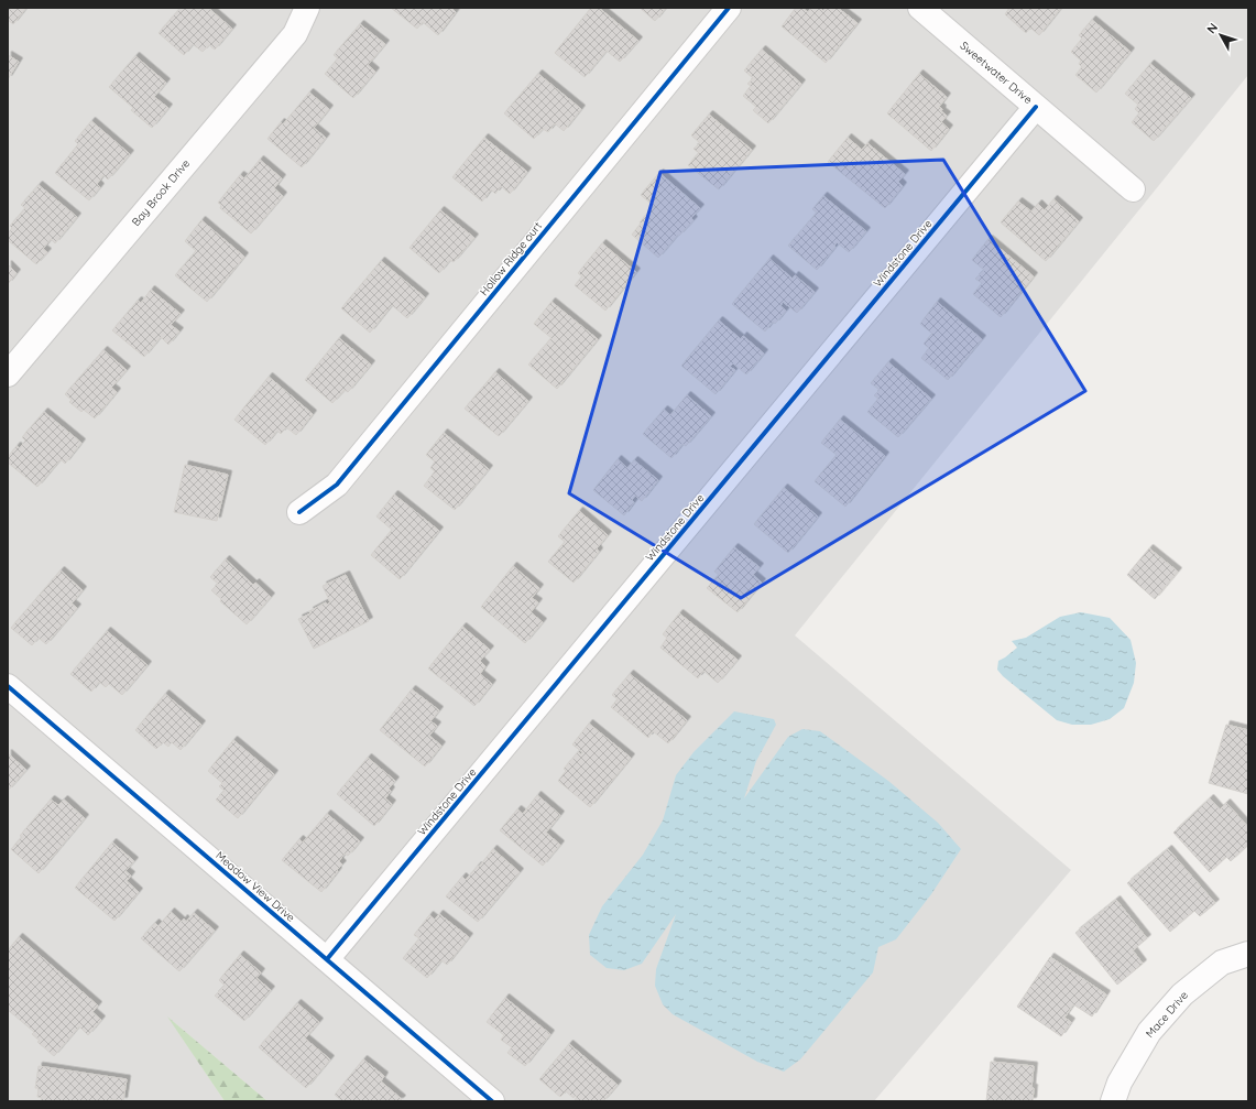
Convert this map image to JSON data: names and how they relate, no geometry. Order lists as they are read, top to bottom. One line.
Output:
{"streets":{"street":["Sweetwater Drive","Bay Brook Drive","Windstone Drive","Hollow Ridge ourt","Meadow View Drive","Mace Drive"]},"crossings":[["Sweetwater Drive","Windstone Drive"],["Windstone Drive","Meadow View Drive"]],"north":"top left"}
